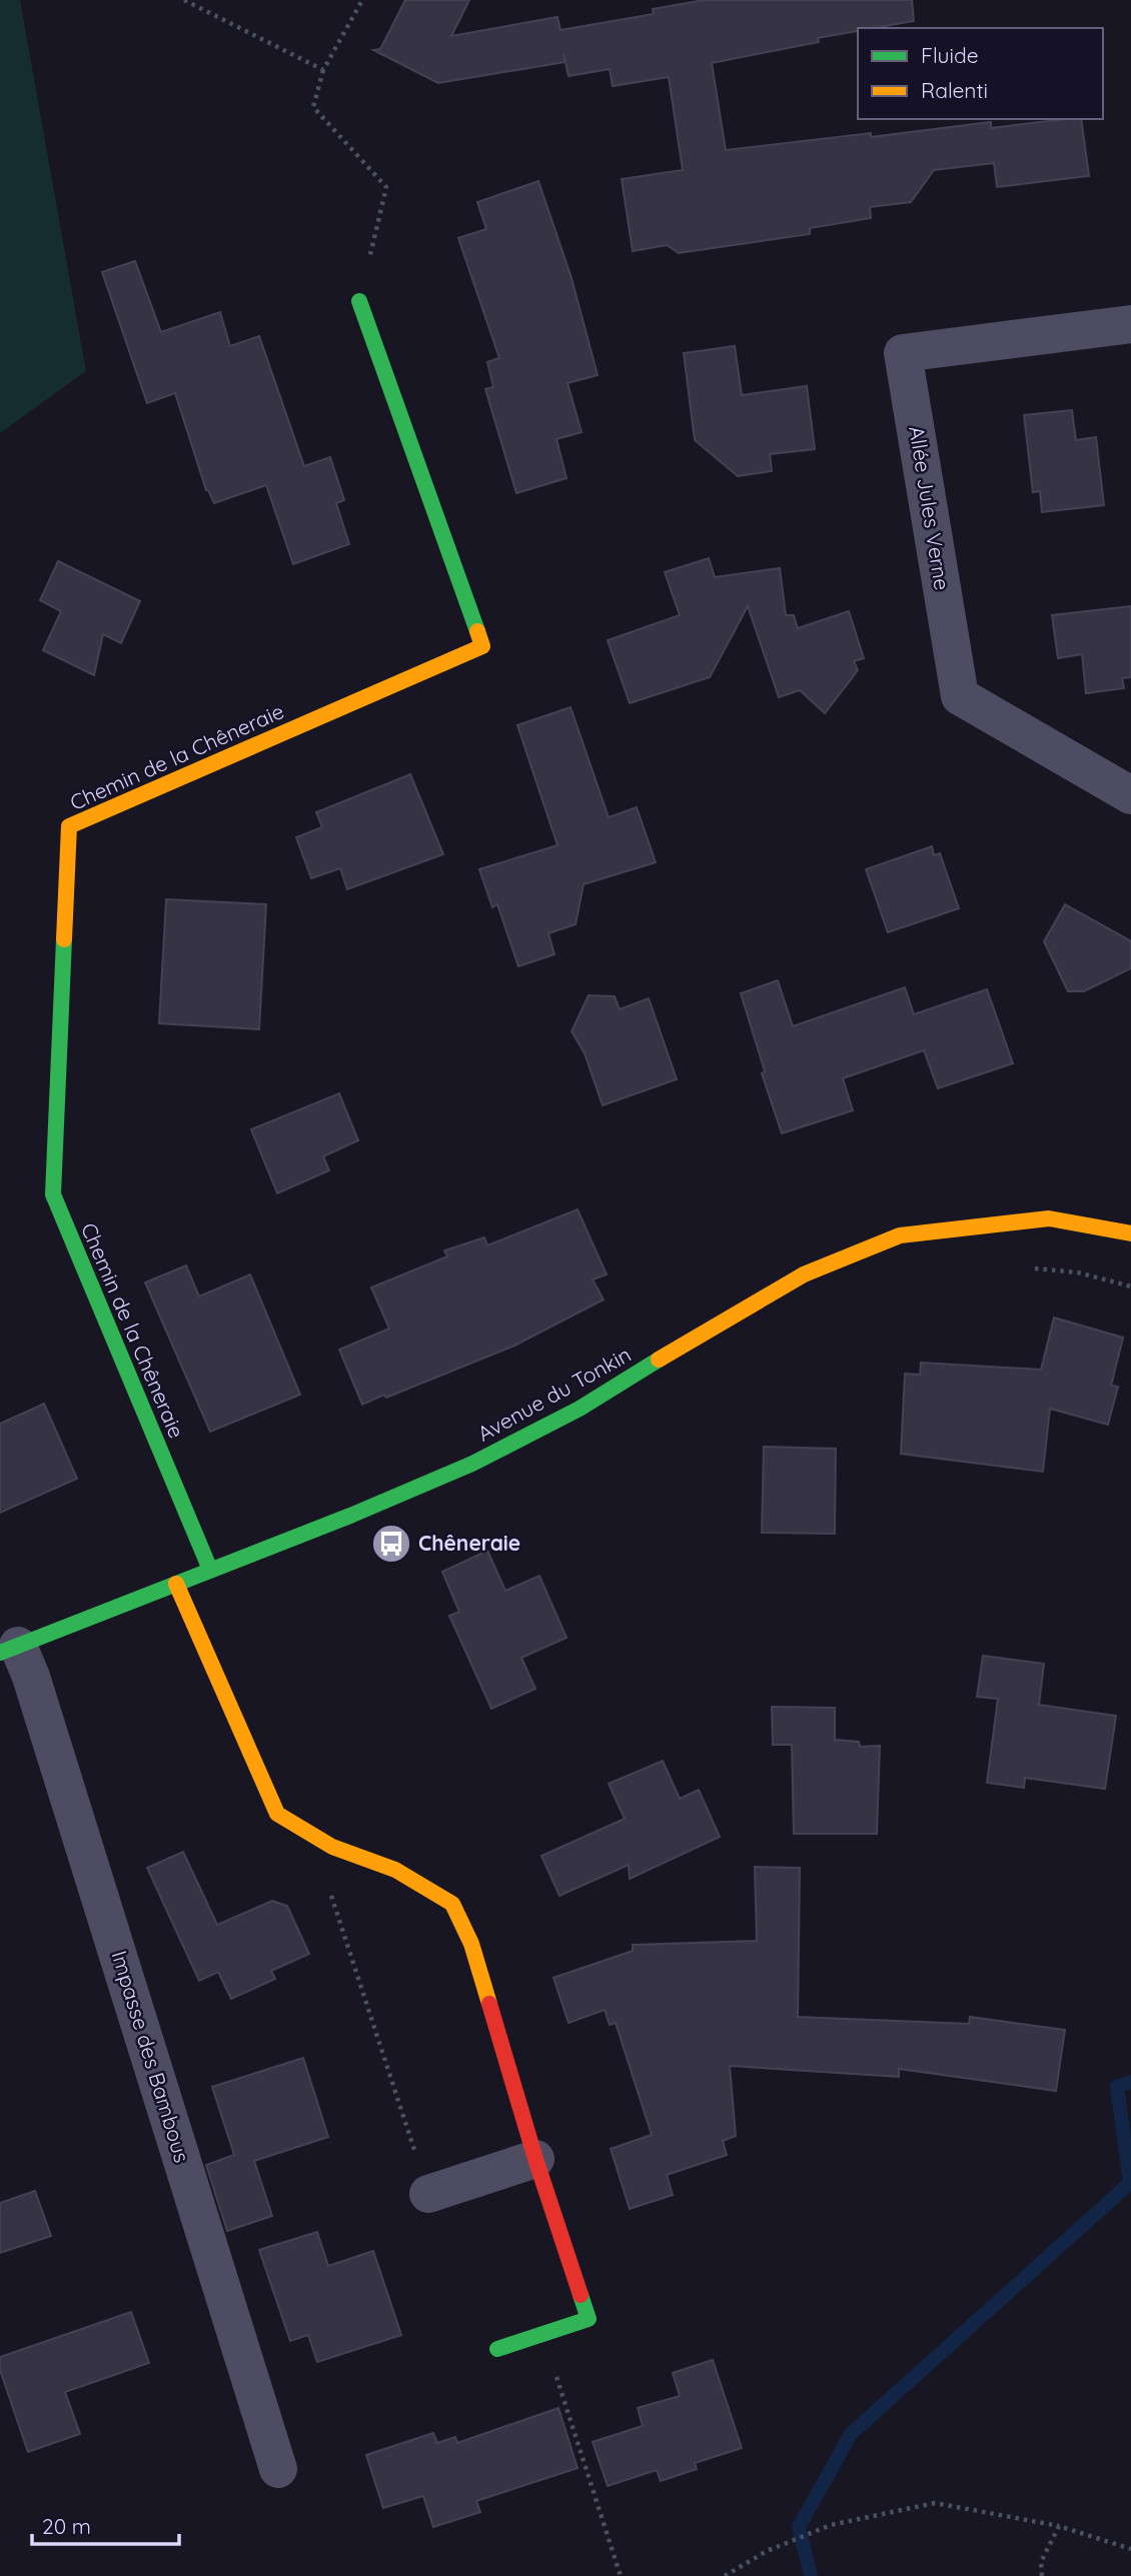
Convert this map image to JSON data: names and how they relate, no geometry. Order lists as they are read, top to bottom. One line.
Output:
{"streets":{"street":["Allée Jules Verne","Chemin de la Chêneraie","Avenue du Tonkin","Impasse des Bambous"]},"crossings":[["Chemin de la Chêneraie","Avenue du Tonkin"],["Avenue du Tonkin","Impasse des Bambous"]],"places":{"bus stop":["Chêneraie"]},"legend":["Fluide","Ralenti"],"scale_bar":"20 m"}
